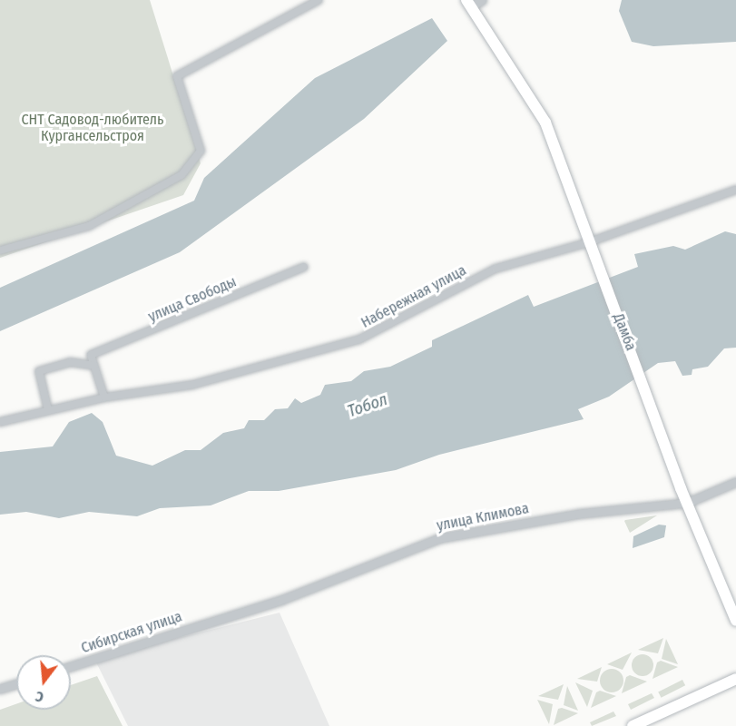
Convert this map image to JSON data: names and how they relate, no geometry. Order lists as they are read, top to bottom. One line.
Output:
{"streets":{"main road":["Дамба"],"street":["Набережная улица","улица Свободы","улица Климова","Сибирская улица"]},"crossings":[["Набережная улица","Дамба"],["Дамба","улица Климова"],["улица Климова","Сибирская улица"]],"water":["Тобол"],"parks":["СНТ Садовод-любитель Кургансельстроя"],"north":"bottom"}
